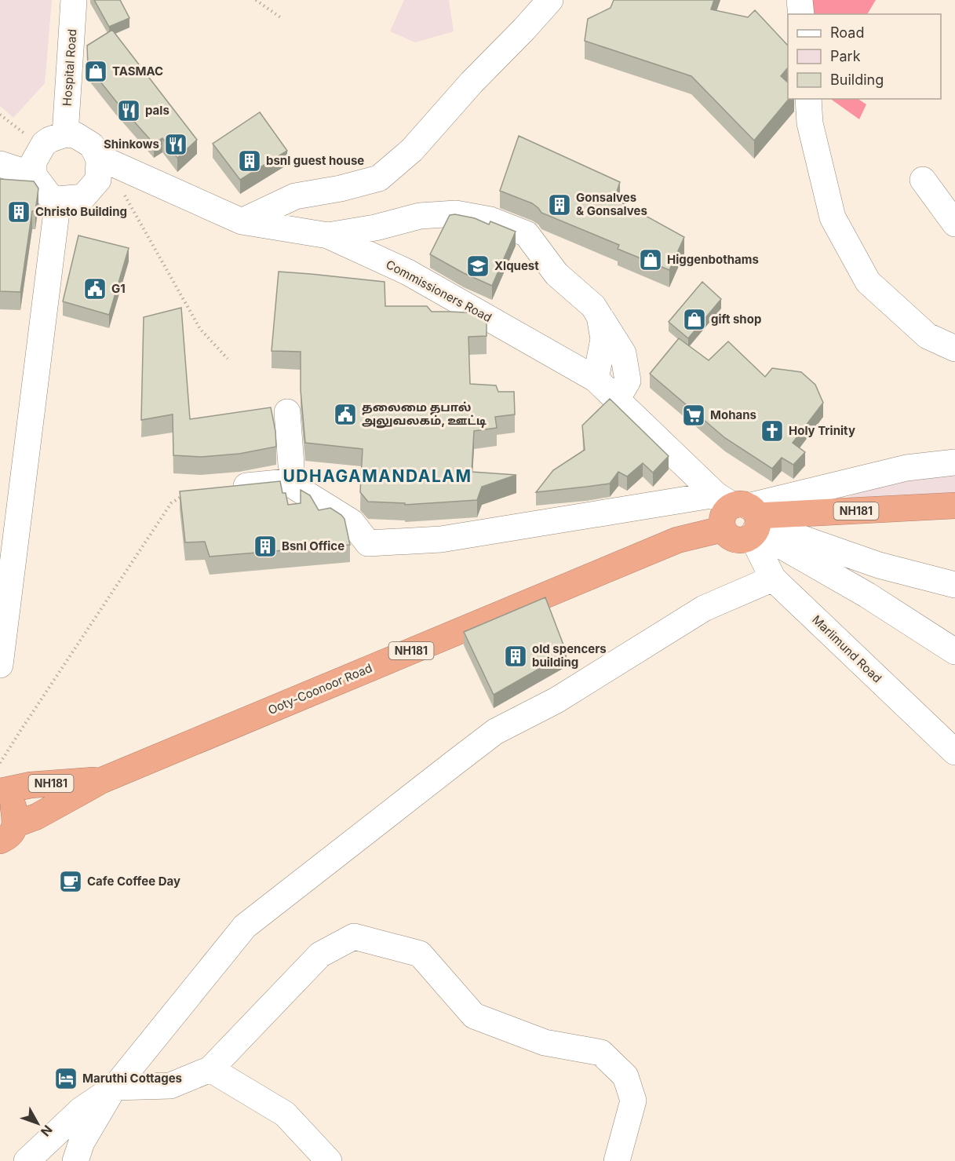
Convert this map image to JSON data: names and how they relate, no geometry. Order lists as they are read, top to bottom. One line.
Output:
{"streets":{"highway":["NH181","Ooty-Coonoor Road"],"street":["Hospital Road","Commissioners Road","Marlimund Road"]},"crossings":[["Hospital Road","Commissioners Road"],["Commissioners Road","NH181"],["Commissioners Road","Marlimund Road"],["Commissioners Road","Ooty-Coonoor Road"],["NH181","Marlimund Road"],["NH181","Ooty-Coonoor Road"],["Marlimund Road","Ooty-Coonoor Road"]],"districts":["UDHAGAMANDALAM"],"places":{"shop":["TASMAC","Higgenbothams","gift shop"],"restaurant":["pals","Shinkows"],"building":["bsnl guest house","Gonsalves & Gonsalves","Christo Building","Bsnl Office","old spencers building"],"school or university":["Xlquest"],"public building":["G1","தலைமை தபால் அலுவலகம், ஊட்டி"],"supermarket":["Mohans"],"church":["Holy Trinity"],"cafe":["Cafe Coffee Day"],"hotel":["Maruthi Cottages"]},"legend":["Road","Park","Building"],"north":"bottom right"}
